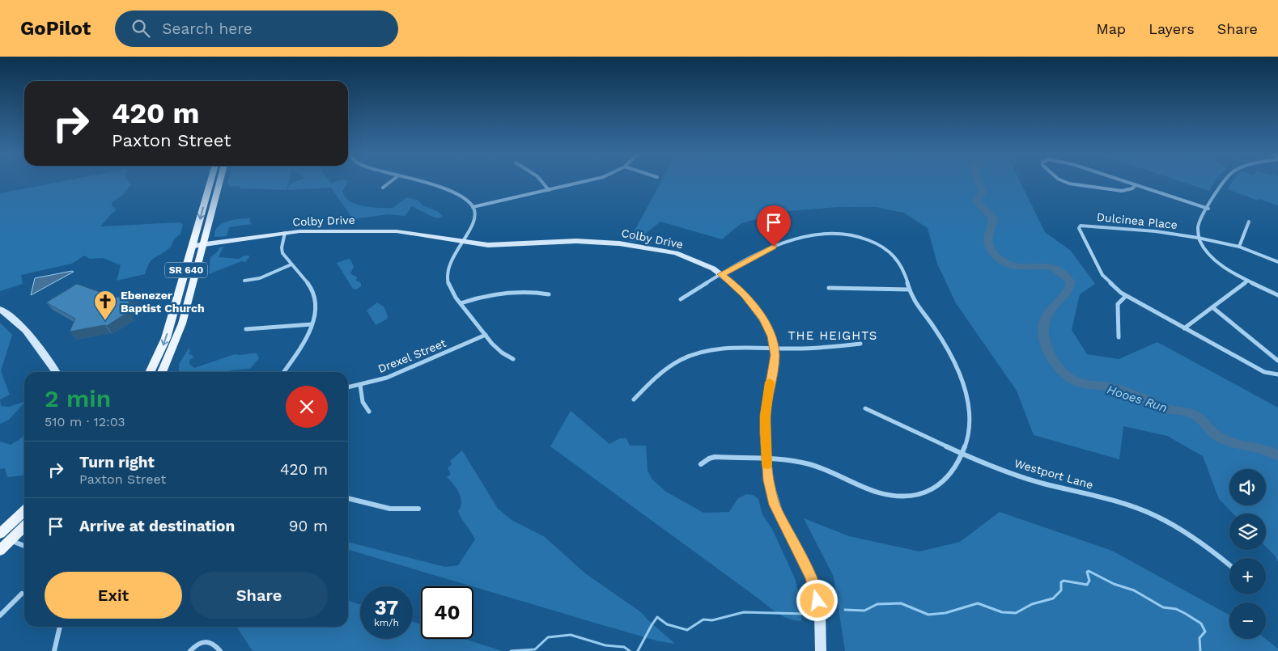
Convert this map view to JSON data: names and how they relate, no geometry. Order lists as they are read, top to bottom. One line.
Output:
{"streets":{"main road":["SR 640"],"street":["Colby Drive","Dulcinea Place","Drexel Street","Westport Lane"]},"crossings":[["Colby Drive","SR 640"]],"districts":["THE HEIGHTS"],"water":["Hooes Run"],"places":{"church":["Ebenezer Baptist Church"]},"page":{"header":"GoPilot","search":"Search here","nav":["Map","Layers","Share"],"turn":["420 m","Paxton Street"],"heading":["2 min","510 m · 12:03"],"list":[{"name":"Turn right","note":"Paxton Street","value":"420 m"},{"name":"Arrive at destination","value":"90 m"}],"map_buttons":["+","−"],"buttons":["Exit","Share"],"speed":"37 km/h","limit":"40"}}
